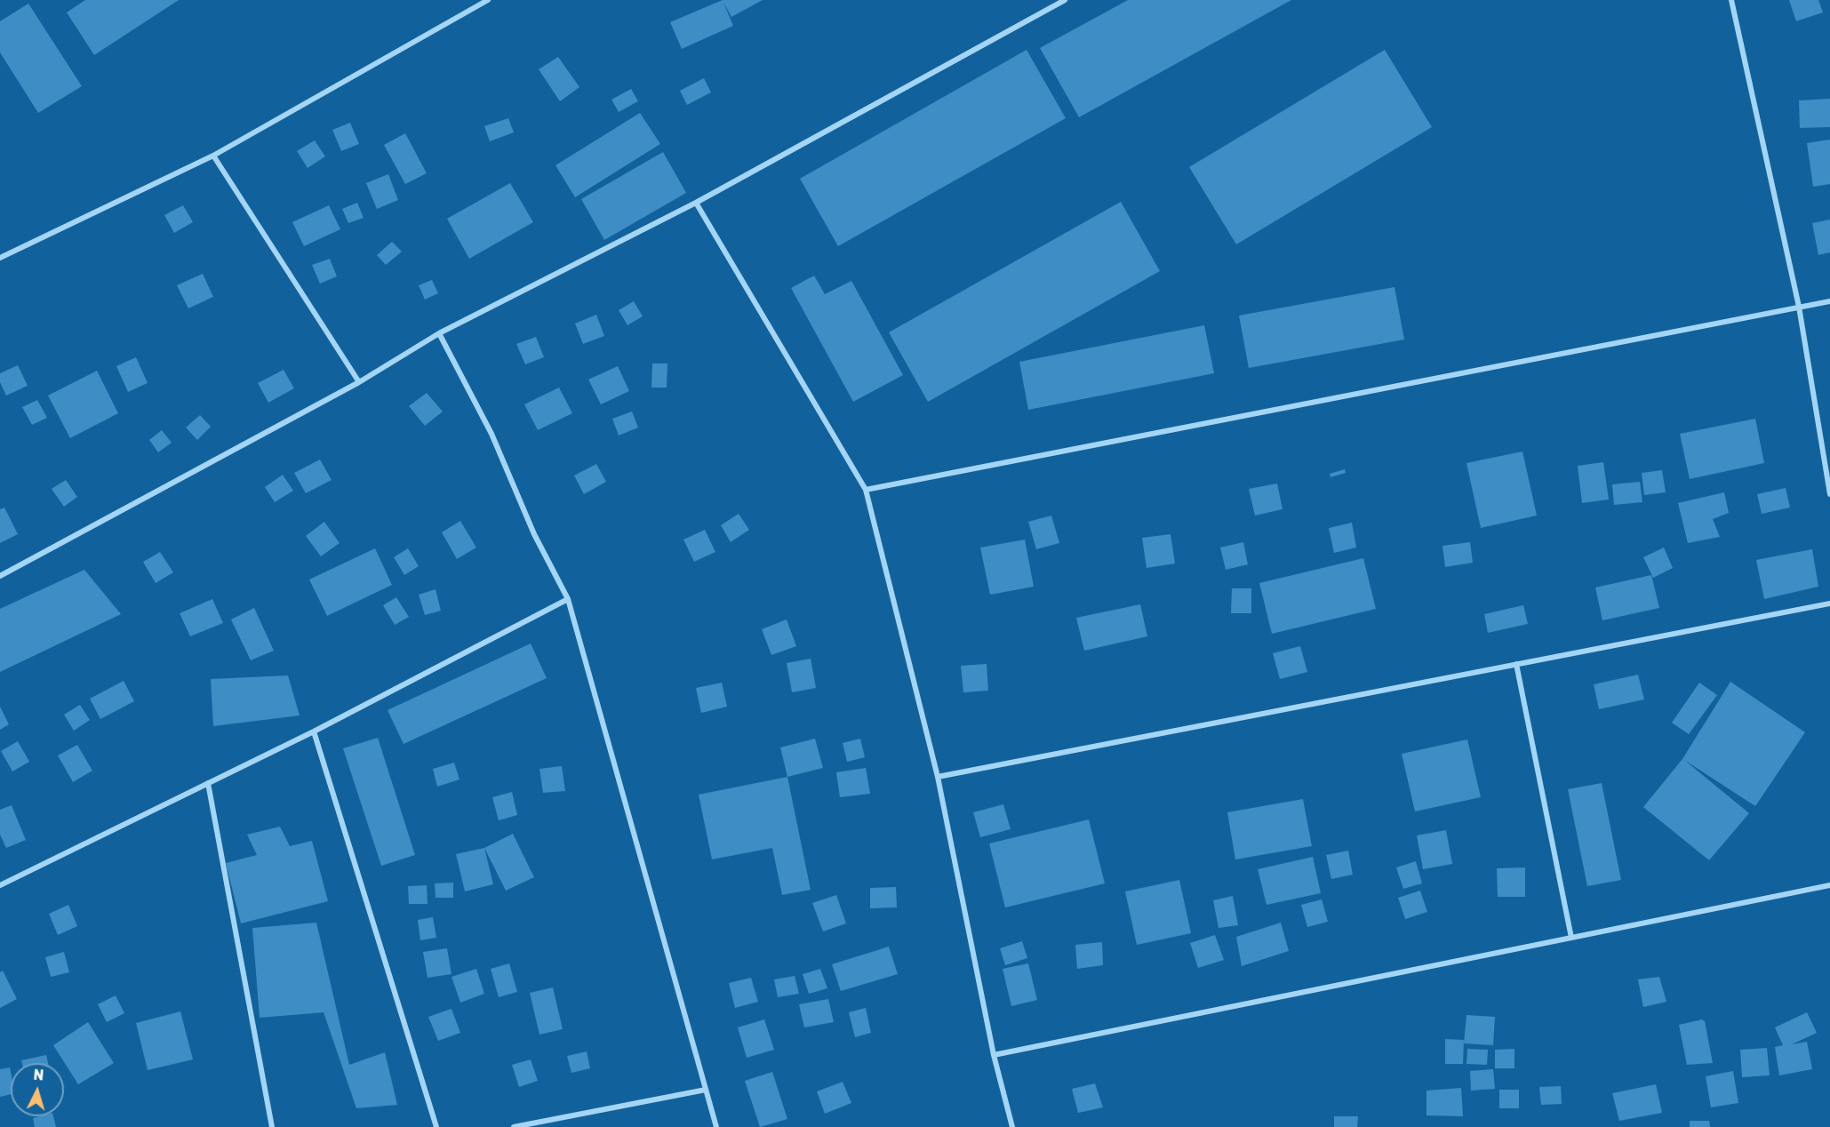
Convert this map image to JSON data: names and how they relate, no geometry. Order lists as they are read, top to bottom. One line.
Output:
{"north":"top"}
